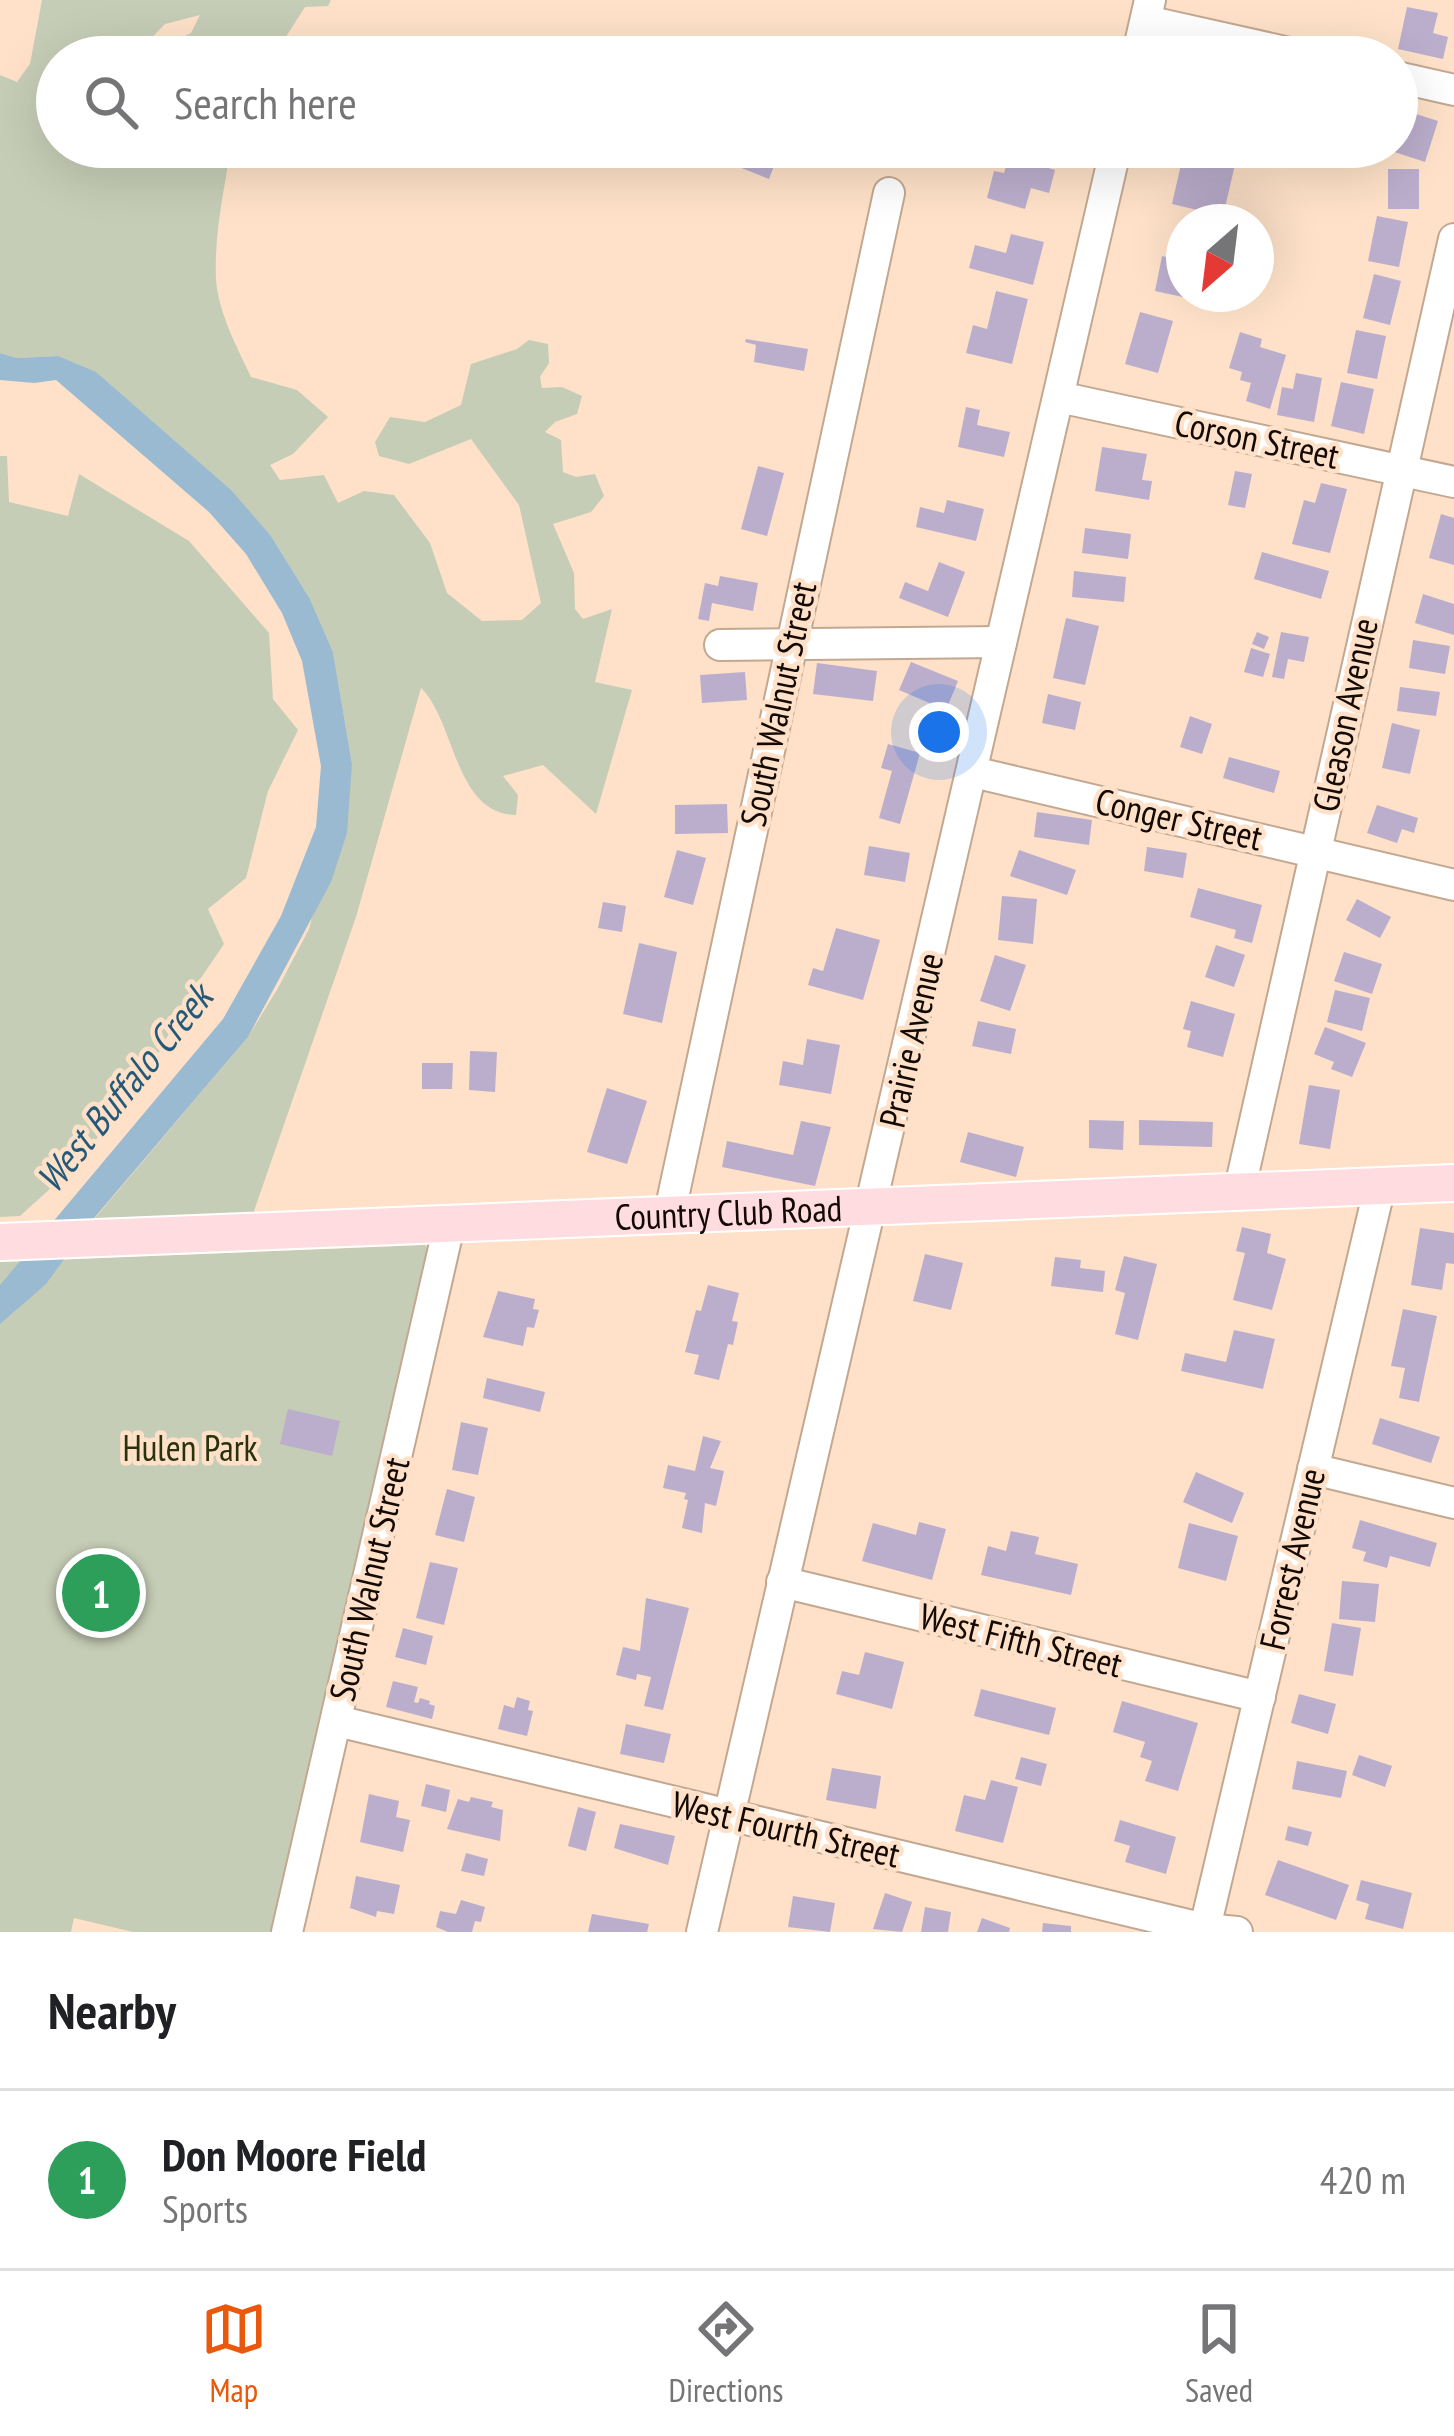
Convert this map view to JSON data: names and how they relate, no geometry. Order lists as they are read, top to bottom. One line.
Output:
{"streets":{"main road":["Country Club Road"],"street":["Corson Street","South Walnut Street","Gleason Avenue","Conger Street","Prairie Avenue","Forrest Avenue","West Fifth Street","West Fourth Street"]},"crossings":[["Corson Street","Gleason Avenue"],["Corson Street","Prairie Avenue"],["South Walnut Street","Country Club Road"],["South Walnut Street","West Fourth Street"],["Gleason Avenue","Conger Street"],["Gleason Avenue","Country Club Road"],["Conger Street","Prairie Avenue"],["Prairie Avenue","Country Club Road"],["Prairie Avenue","West Fifth Street"],["Prairie Avenue","West Fourth Street"],["Country Club Road","Forrest Avenue"],["Forrest Avenue","West Fifth Street"],["Forrest Avenue","West Fourth Street"]],"water":["West Buffalo Creek"],"parks":["Hulen Park"],"north":"bottom left","page":{"search":"Search here","pins":"1","heading":"Nearby","list":[{"mark":"1","name":"Don Moore Field","note":"Sports","value":"420 m"}],"nav":["Map","Directions","Saved"]}}
